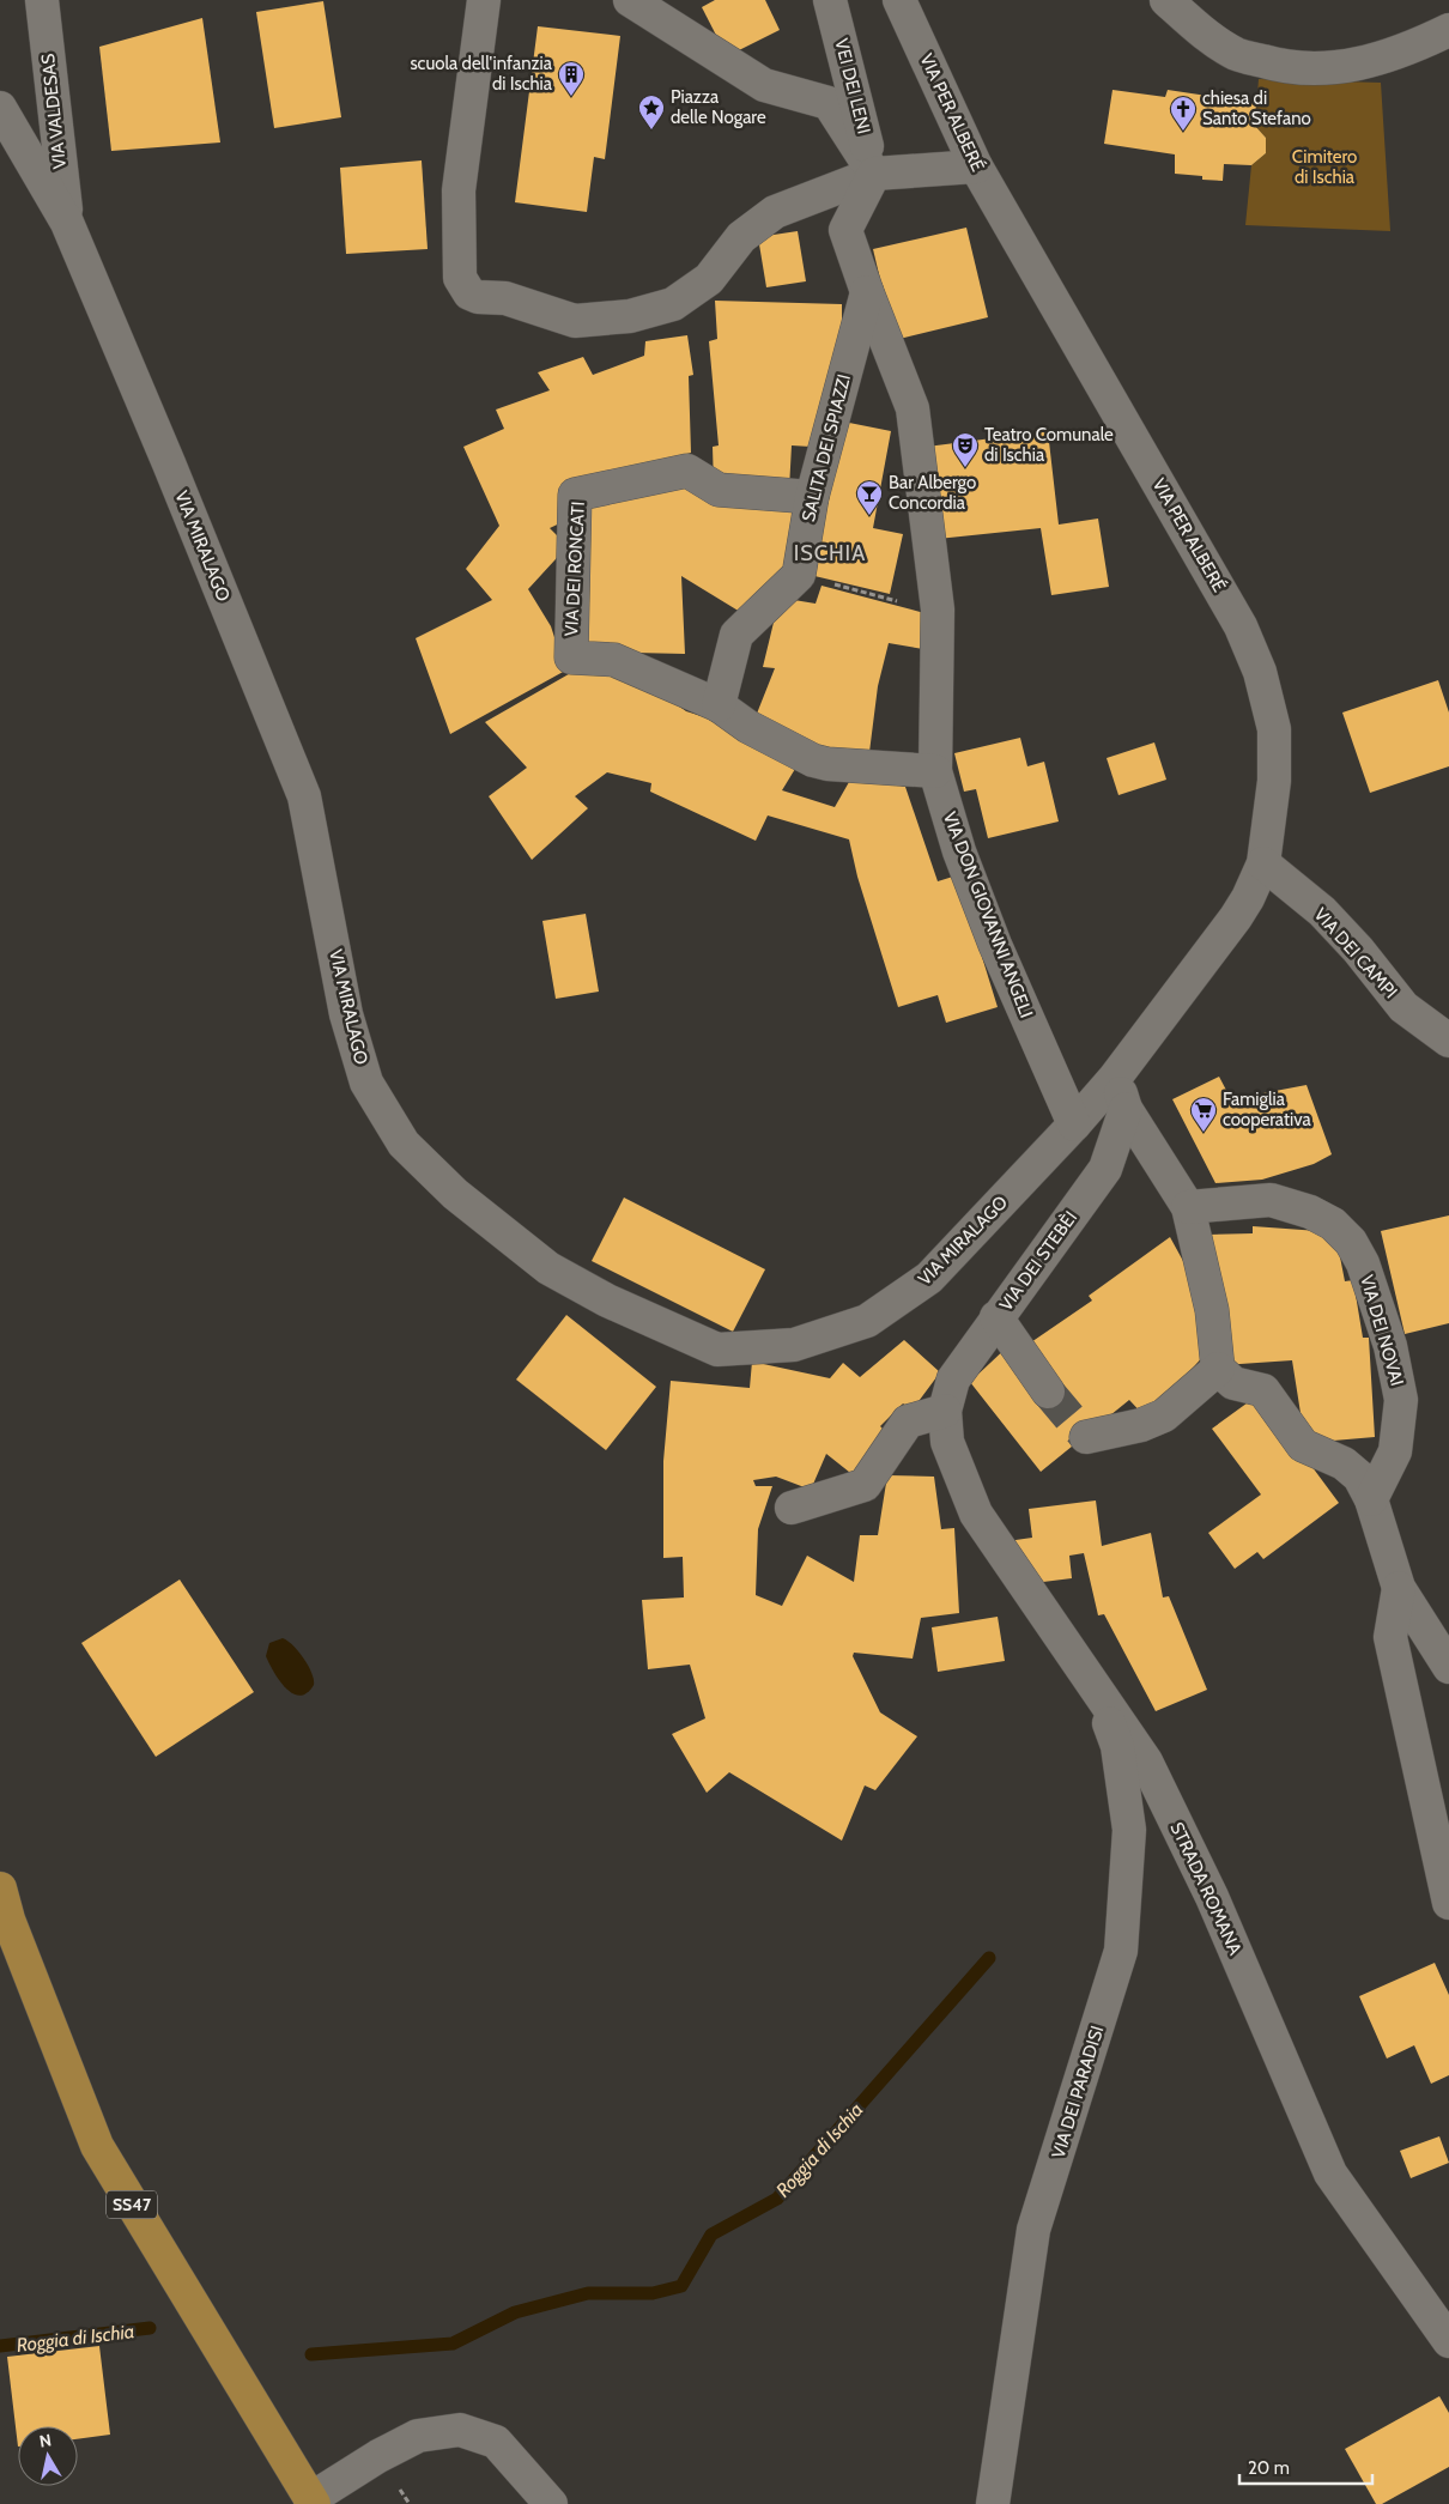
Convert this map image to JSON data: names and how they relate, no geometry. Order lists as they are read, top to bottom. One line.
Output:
{"streets":{"main road":["SS47"],"street":["VEI DEI LENI","VIA VALDESAS","VIA PER ALBERÉ","SALITA DEI SPIAZZI","VIA MIRALAGO","VIA DEI RONCATI","VIA DON GIOVANNI ANGELI","VIA DEI CAMPI","VIA DEI STEBÈI","VIA DEI NOVAI","STRADA ROMANA","VIA DEI PARADISI"]},"crossings":[["VEI DEI LENI","VIA DON GIOVANNI ANGELI"],["VIA VALDESAS","VIA MIRALAGO"],["VIA PER ALBERÉ","VIA MIRALAGO"],["VIA PER ALBERÉ","VIA DON GIOVANNI ANGELI"],["VIA PER ALBERÉ","VIA DEI CAMPI"],["SALITA DEI SPIAZZI","VIA DEI RONCATI"],["SALITA DEI SPIAZZI","VIA DON GIOVANNI ANGELI"],["VIA MIRALAGO","VIA DON GIOVANNI ANGELI"],["VIA DEI STEBÈI","STRADA ROMANA"],["STRADA ROMANA","VIA DEI PARADISI"]],"districts":["ISCHIA"],"water":["Roggia di Ischia"],"parks":["Cimitero di Ischia"],"places":{"building":["scuola dell'infanzia di Ischia"],"place":["Piazza delle Nogare"],"church":["chiesa di Santo Stefano"],"theatre":["Teatro Comunale di Ischia"],"bar":["Bar Albergo Concordia"],"supermarket":["Famiglia cooperativa"]},"scale_bar":"20 m","north":"top"}
